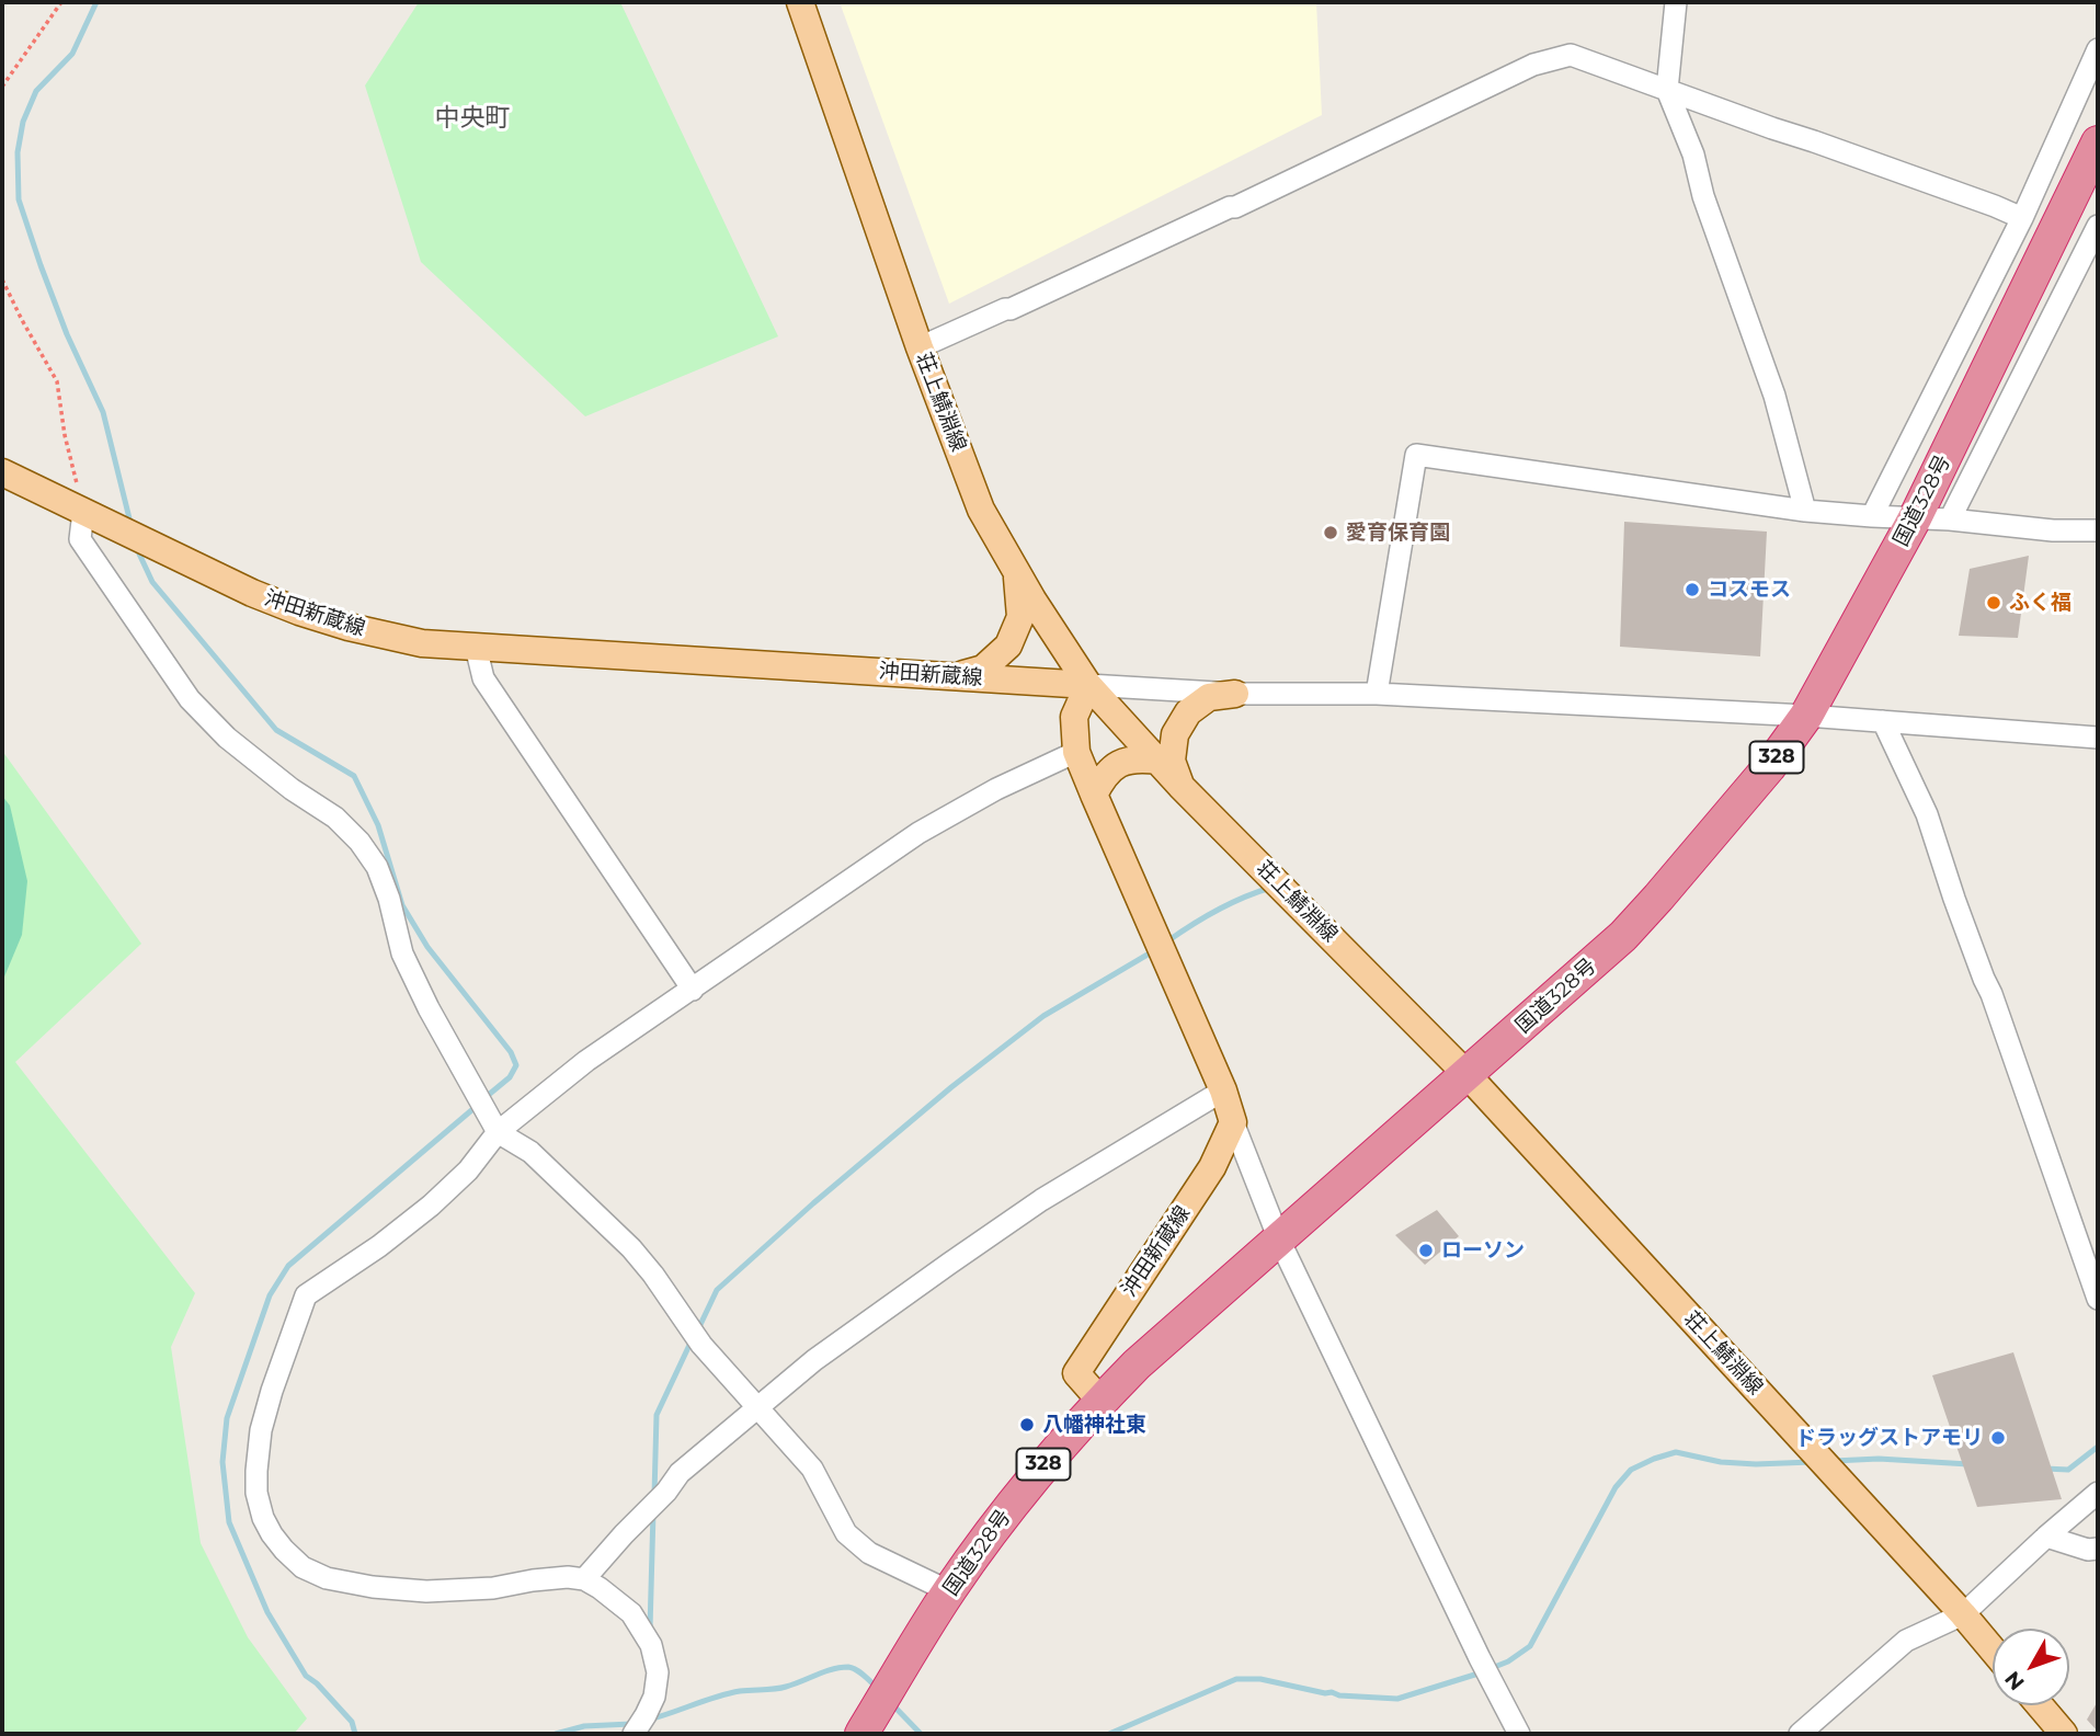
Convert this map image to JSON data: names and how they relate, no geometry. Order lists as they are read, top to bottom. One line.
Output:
{"streets":{"highway":["国道328号","328"],"main road":["荘上鯖淵線","沖田新蔵線"]},"crossings":[["荘上鯖淵線","国道328号"],["荘上鯖淵線","沖田新蔵線"],["国道328号","沖田新蔵線"]],"districts":["中央町"],"places":["愛育保育園","コスモス","ふく福","ローソン","八幡神社東","ドラッグストアモリ"],"north":"bottom left"}
